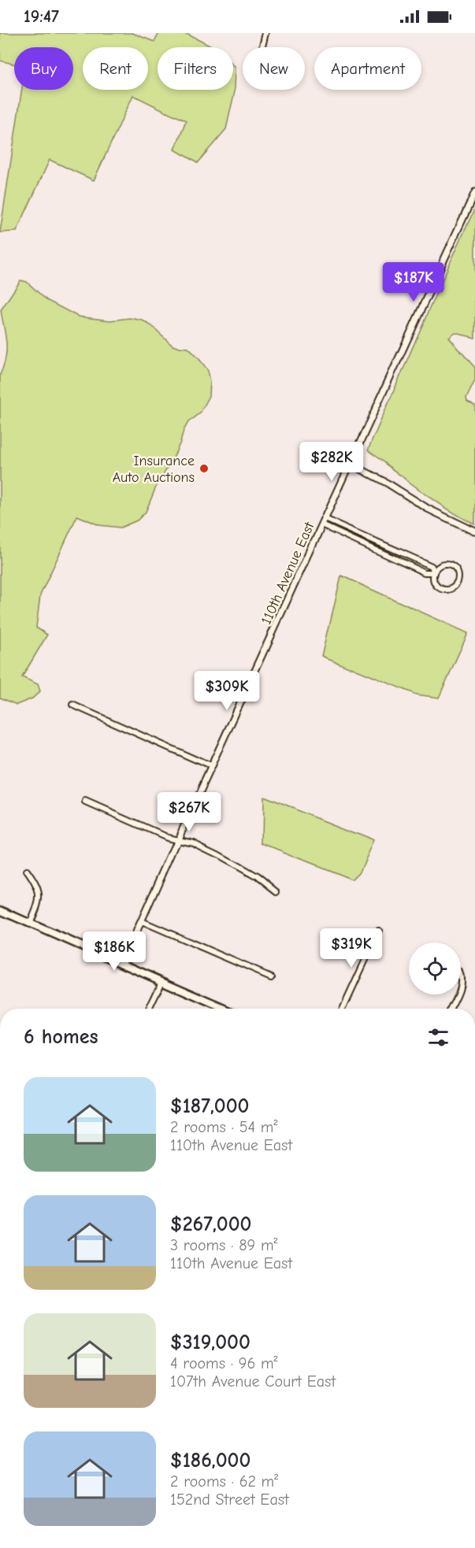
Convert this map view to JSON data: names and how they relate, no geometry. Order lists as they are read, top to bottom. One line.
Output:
{"streets":{"street":["110th Avenue East"]},"places":["Insurance Auto Auctions"],"page":{"status":"19:47","chip":["Buy","Rent","Filters","New","Apartment"],"price":["$187K","$282K","$309K","$267K","$319K","$186K"],"heading":"6 homes","list":[{"name":"$187,000","note":"2 rooms · 54 m² · 110th Avenue East"},{"name":"$267,000","note":"3 rooms · 89 m² · 110th Avenue East"},{"name":"$319,000","note":"4 rooms · 96 m² · 107th Avenue Court East"},{"name":"$186,000","note":"2 rooms · 62 m² · 152nd Street East"}]}}
